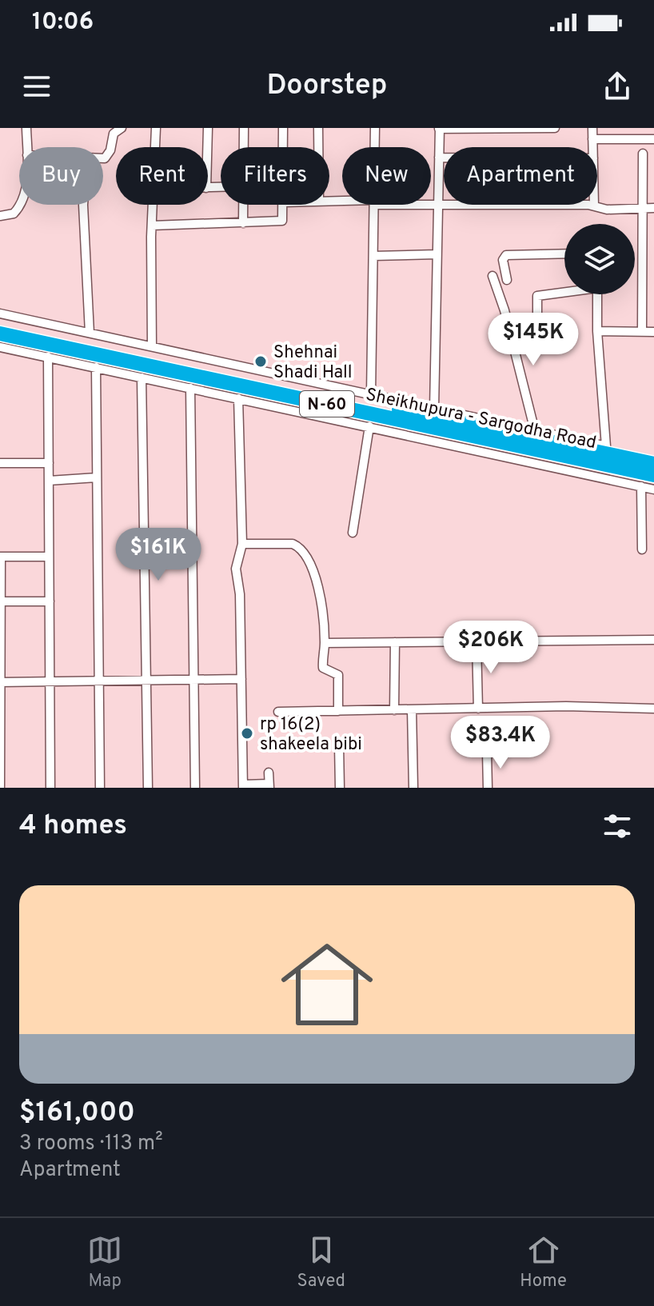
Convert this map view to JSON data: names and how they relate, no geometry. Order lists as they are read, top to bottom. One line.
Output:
{"streets":{"highway":["N-60","Sheikhupura - Sargodha Road"]},"places":["Shehnai Shadi Hall","rp 16(2) shakeela bibi"],"page":{"status":"10:06","header":"Doorstep","chip":["Buy","Rent","Filters","New","Apartment"],"price":["$145K","$161K","$206K","$83.4K"],"heading":"4 homes","list":[{"name":"$161,000","note":"3 rooms · 113 m² · Apartment"}],"tabs":["Map","Saved","Home"]}}
